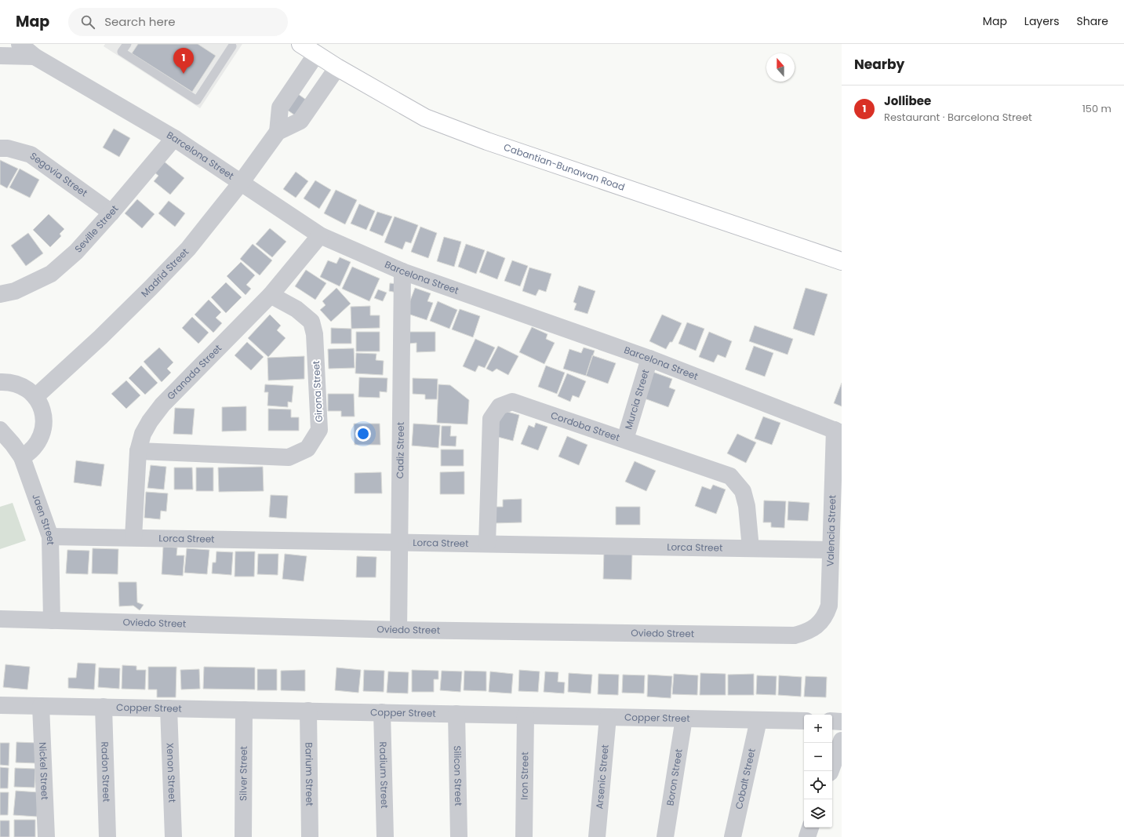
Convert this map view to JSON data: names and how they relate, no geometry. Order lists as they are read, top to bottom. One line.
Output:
{"streets":{"main road":["Cabantian-Bunawan Road"],"street":["Barcelona Street","Segovia Street","Seville Street","Madrid Street","Granada Street","Girona Street","Murcia Street","Cordoba Street","Cadiz Street","Jaen Street","Valencia Street","Lorca Street","Oviedo Street","Copper Street","Nickel Street","Radon Street","Xenon Street","Silver Street","Barium Street","Radium Street","Silicon Street","Iron Street","Arsenic Street","Boron Street","Cobalt Street"]},"crossings":[["Barcelona Street","Seville Street"],["Barcelona Street","Madrid Street"],["Barcelona Street","Granada Street"],["Barcelona Street","Murcia Street"],["Barcelona Street","Cadiz Street"],["Barcelona Street","Valencia Street"],["Cabantian-Bunawan Road","Madrid Street"],["Segovia Street","Seville Street"],["Granada Street","Girona Street"],["Granada Street","Lorca Street"],["Murcia Street","Cordoba Street"],["Cordoba Street","Lorca Street"],["Cadiz Street","Lorca Street"],["Cadiz Street","Oviedo Street"],["Jaen Street","Lorca Street"],["Jaen Street","Oviedo Street"],["Valencia Street","Lorca Street"],["Valencia Street","Oviedo Street"],["Copper Street","Nickel Street"],["Copper Street","Radon Street"],["Copper Street","Xenon Street"],["Copper Street","Silver Street"],["Copper Street","Barium Street"],["Copper Street","Radium Street"],["Copper Street","Silicon Street"],["Copper Street","Iron Street"],["Copper Street","Arsenic Street"],["Copper Street","Boron Street"],["Copper Street","Cobalt Street"]],"north":"top","page":{"header":"Map","search":"Search here","nav":["Map","Layers","Share"],"heading":"Nearby","pins":"1","list":[{"mark":"1","name":"Jollibee","note":"Restaurant · Barcelona Street","value":"150 m"}],"map_buttons":["+","−"]}}
